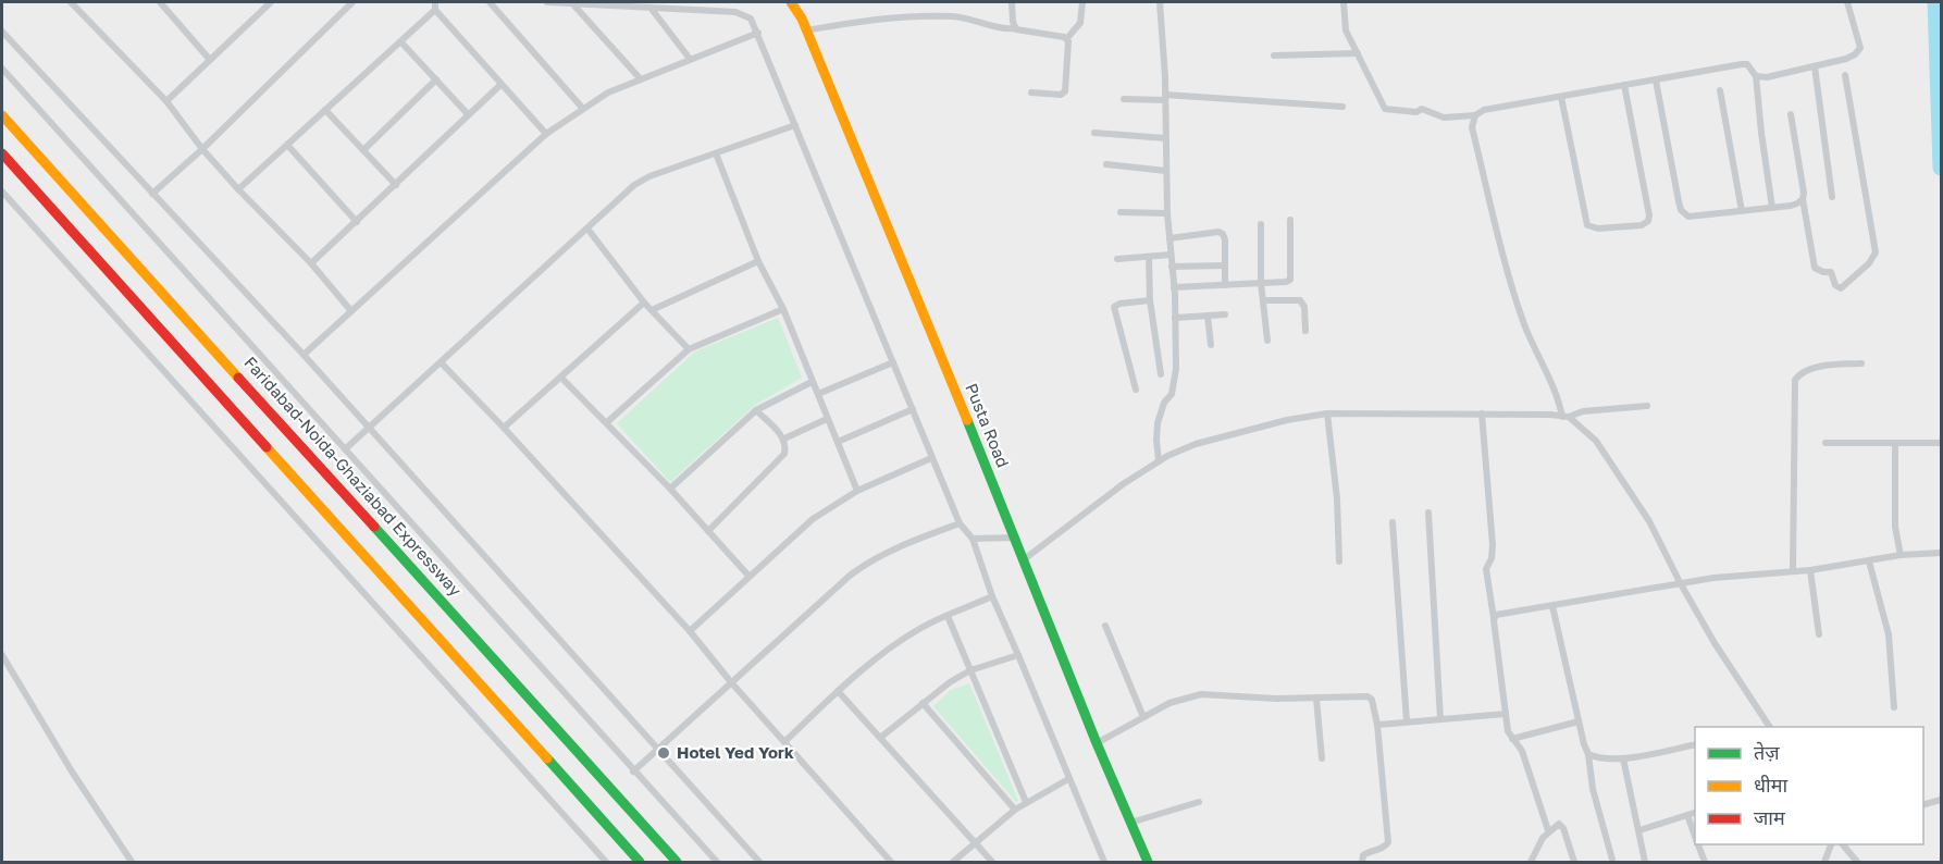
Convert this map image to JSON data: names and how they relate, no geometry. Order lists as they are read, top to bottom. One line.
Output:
{"streets":{"main road":["Pusta Road","Faridabad-Noida-Ghaziabad Expressway"]},"places":["Hotel Yed York"],"legend":["तेज़","धीमा","जाम"]}
